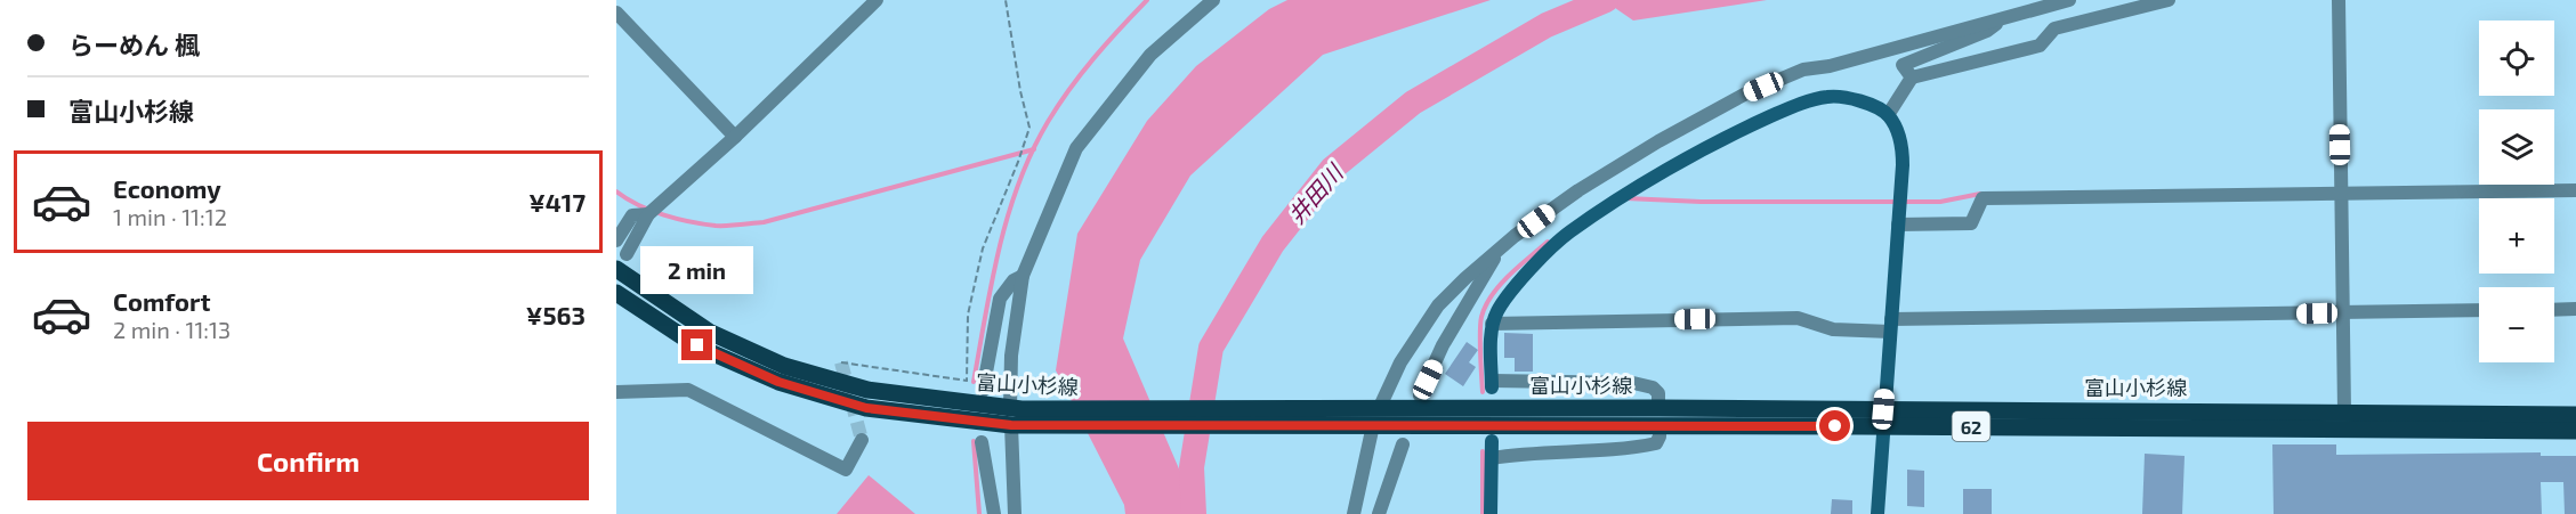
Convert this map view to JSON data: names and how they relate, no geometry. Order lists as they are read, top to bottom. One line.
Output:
{"streets":{"main road":["富山小杉線","62"]},"water":["井田川"],"page":{"banner":["らーめん 楓","富山小杉線"],"map_buttons":["+","−"],"list":[{"name":"Economy","note":"1 min · 11:12","value":"¥417"},{"name":"Comfort","note":"2 min · 11:13","value":"¥563"}],"bubble":"2 min","buttons":"Confirm"}}
